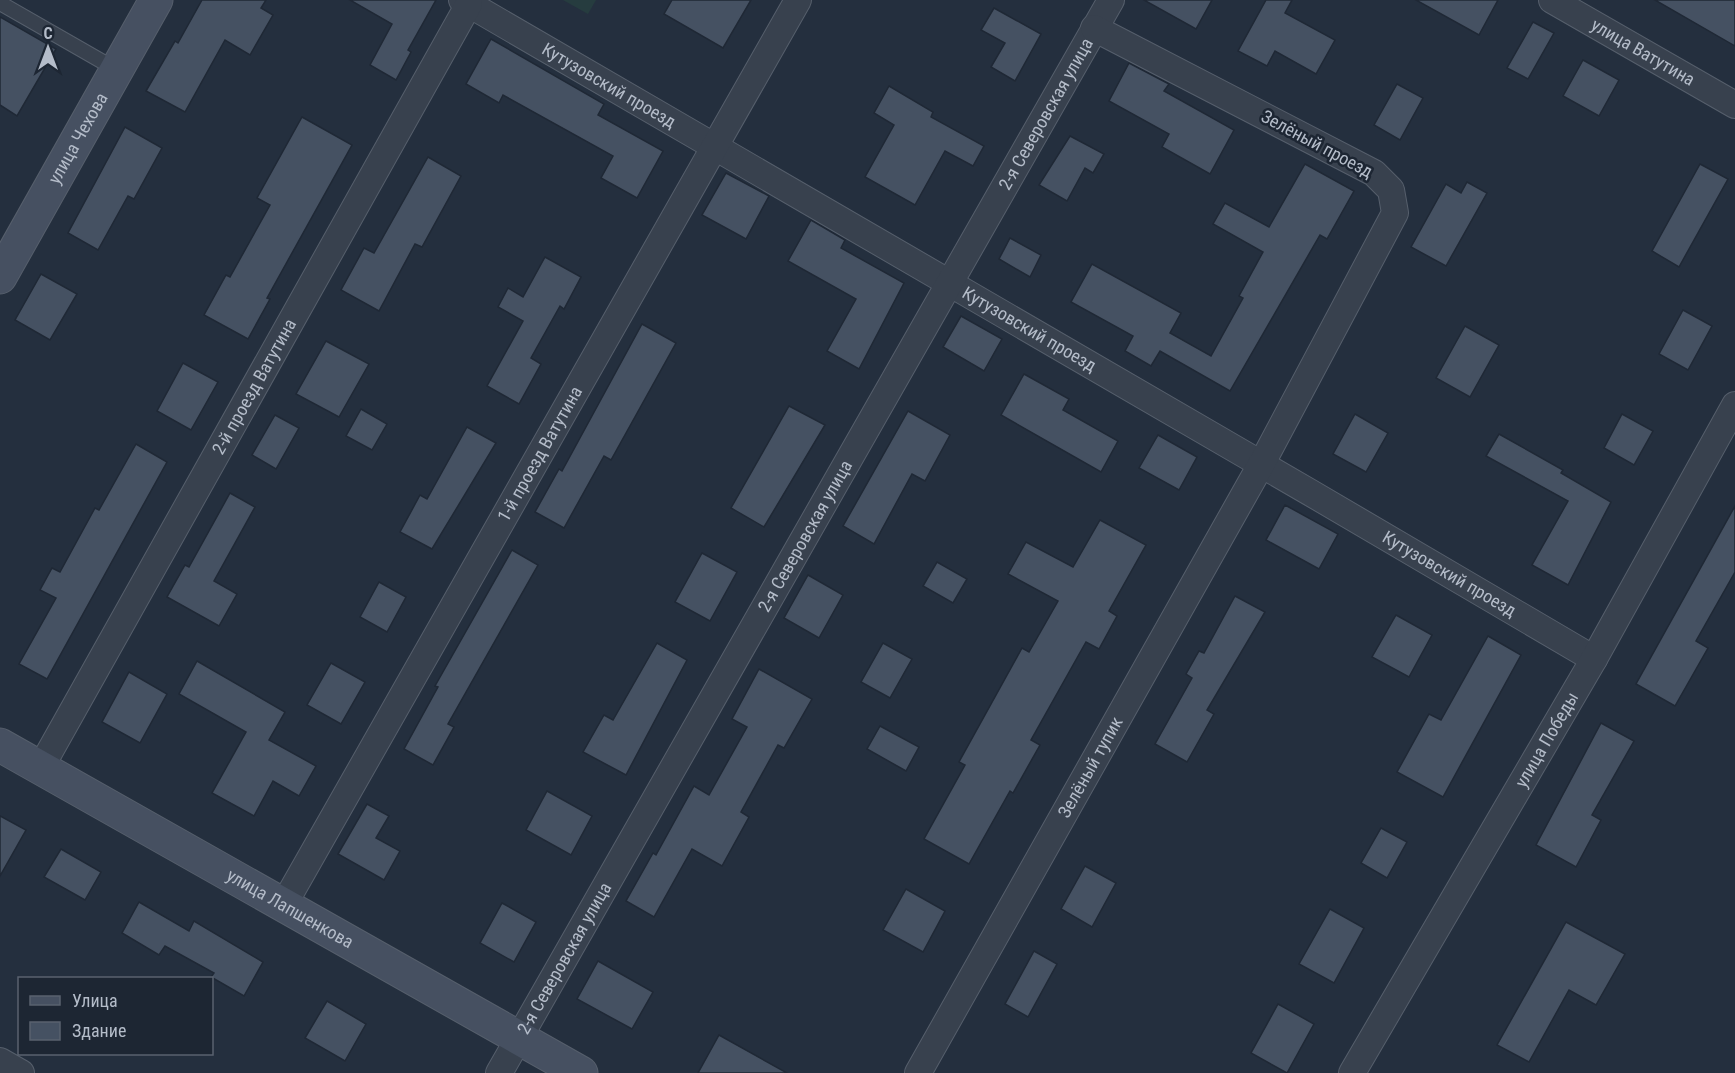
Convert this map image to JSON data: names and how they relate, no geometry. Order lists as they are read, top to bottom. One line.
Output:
{"streets":{"street":["улица Ватутина","Кутузовский проезд","2-я Северовская улица","улица Чехова","Зелёный проезд","2-й проезд Ватутина","1-й проезд Ватутина","улица Победы","Зелёный тупик","улица Лапшенкова"]},"crossings":[["Кутузовский проезд","2-я Северовская улица"],["Кутузовский проезд","Зелёный проезд"],["Кутузовский проезд","2-й проезд Ватутина"],["Кутузовский проезд","1-й проезд Ватутина"],["Кутузовский проезд","улица Победы"],["Кутузовский проезд","Зелёный тупик"],["2-я Северовская улица","Зелёный проезд"],["2-я Северовская улица","улица Лапшенкова"],["Зелёный проезд","Зелёный тупик"],["2-й проезд Ватутина","улица Лапшенкова"],["1-й проезд Ватутина","улица Лапшенкова"]],"legend":["Улица","Здание"],"north":"top"}
